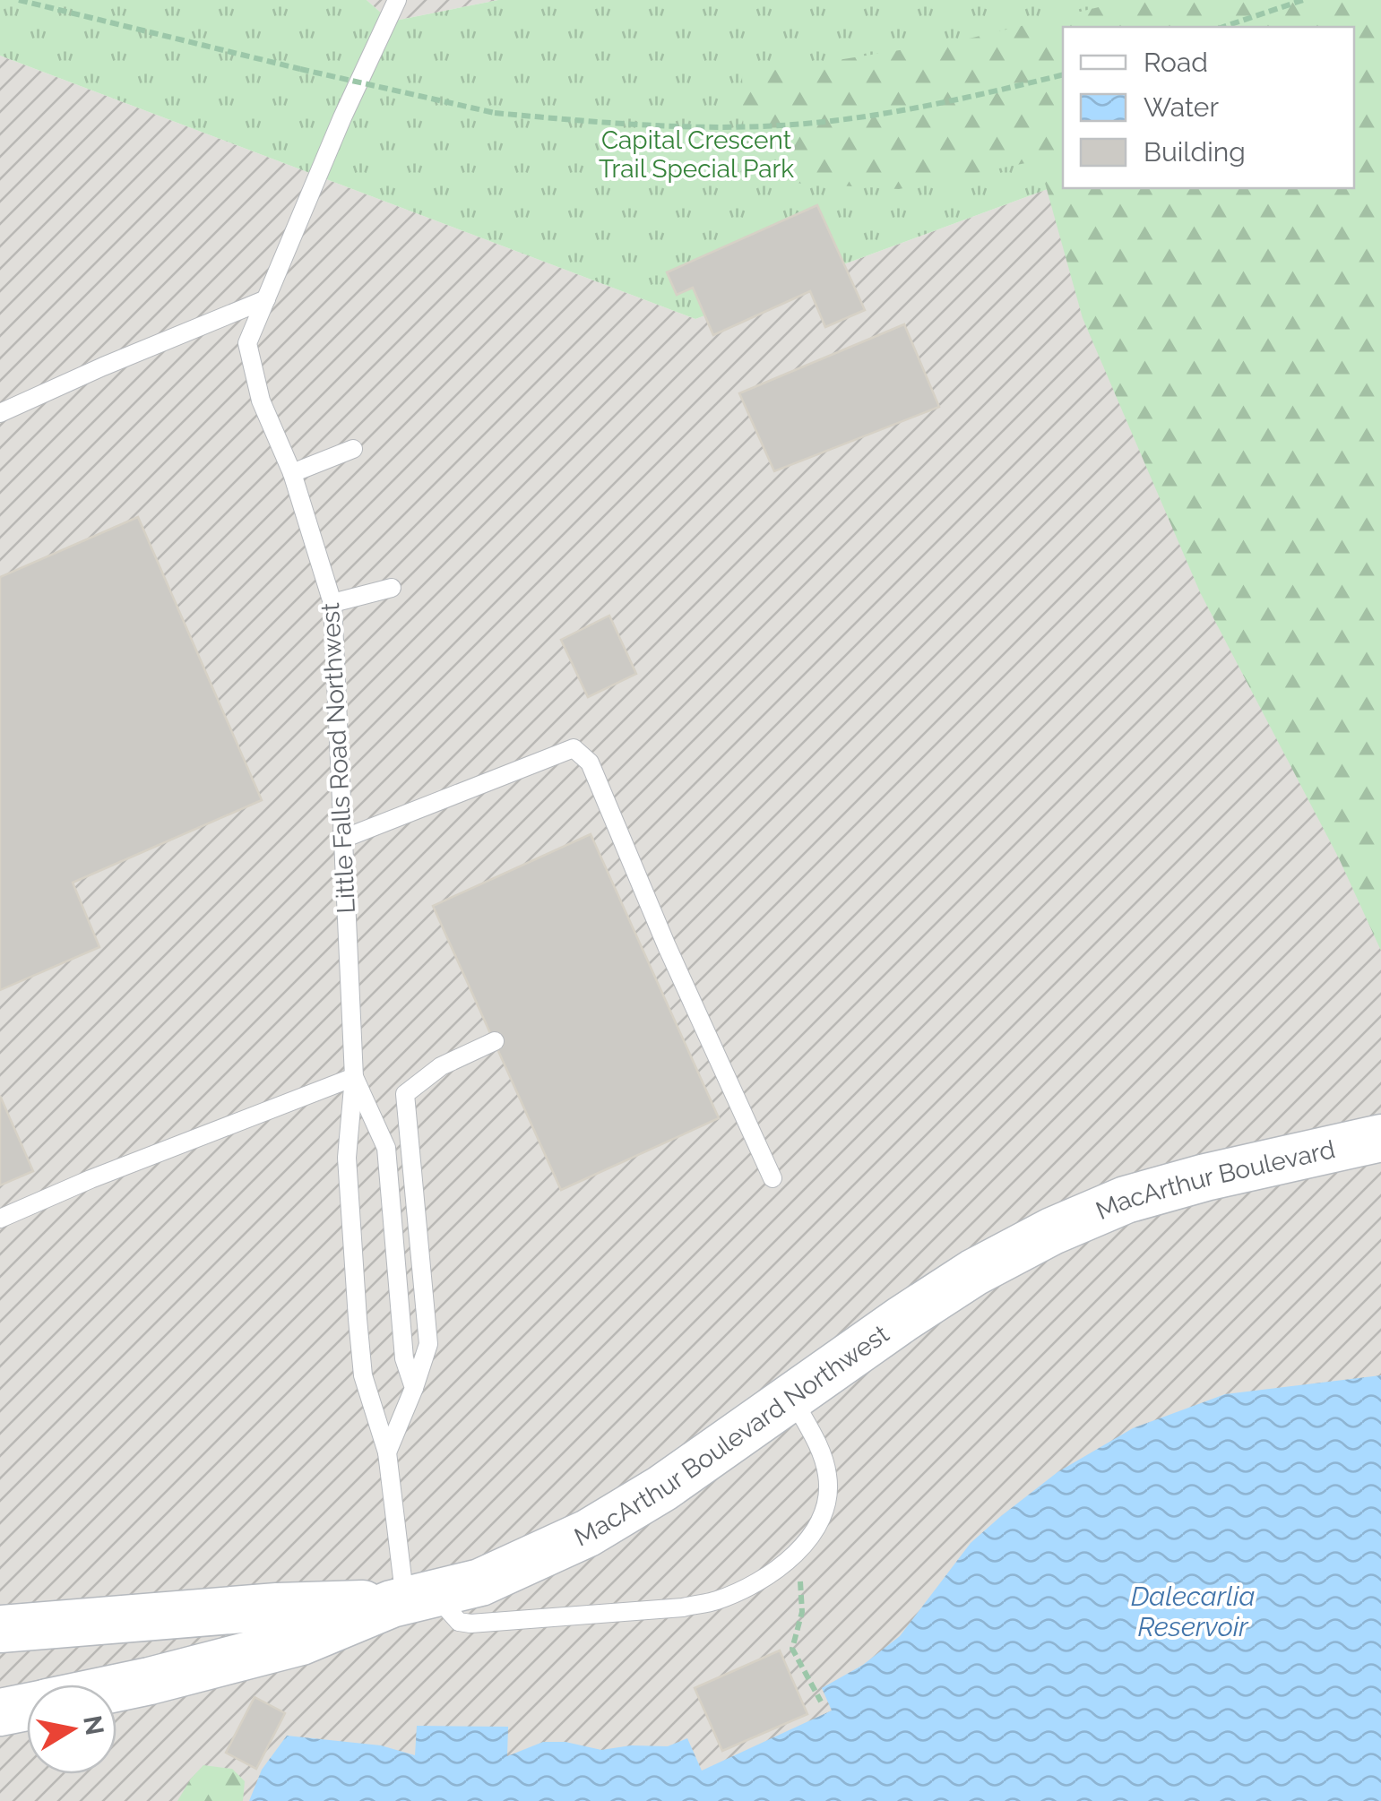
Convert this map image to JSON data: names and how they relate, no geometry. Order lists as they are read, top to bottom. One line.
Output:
{"streets":{"main road":["MacArthur Boulevard","MacArthur Boulevard Northwest"],"lane":["Little Falls Road Northwest"]},"crossings":[["MacArthur Boulevard","MacArthur Boulevard Northwest"]],"water":["Dalecarlia Reservoir"],"parks":["Capital Crescent Trail Special Park"],"legend":["Road","Water","Building"],"north":"right"}
